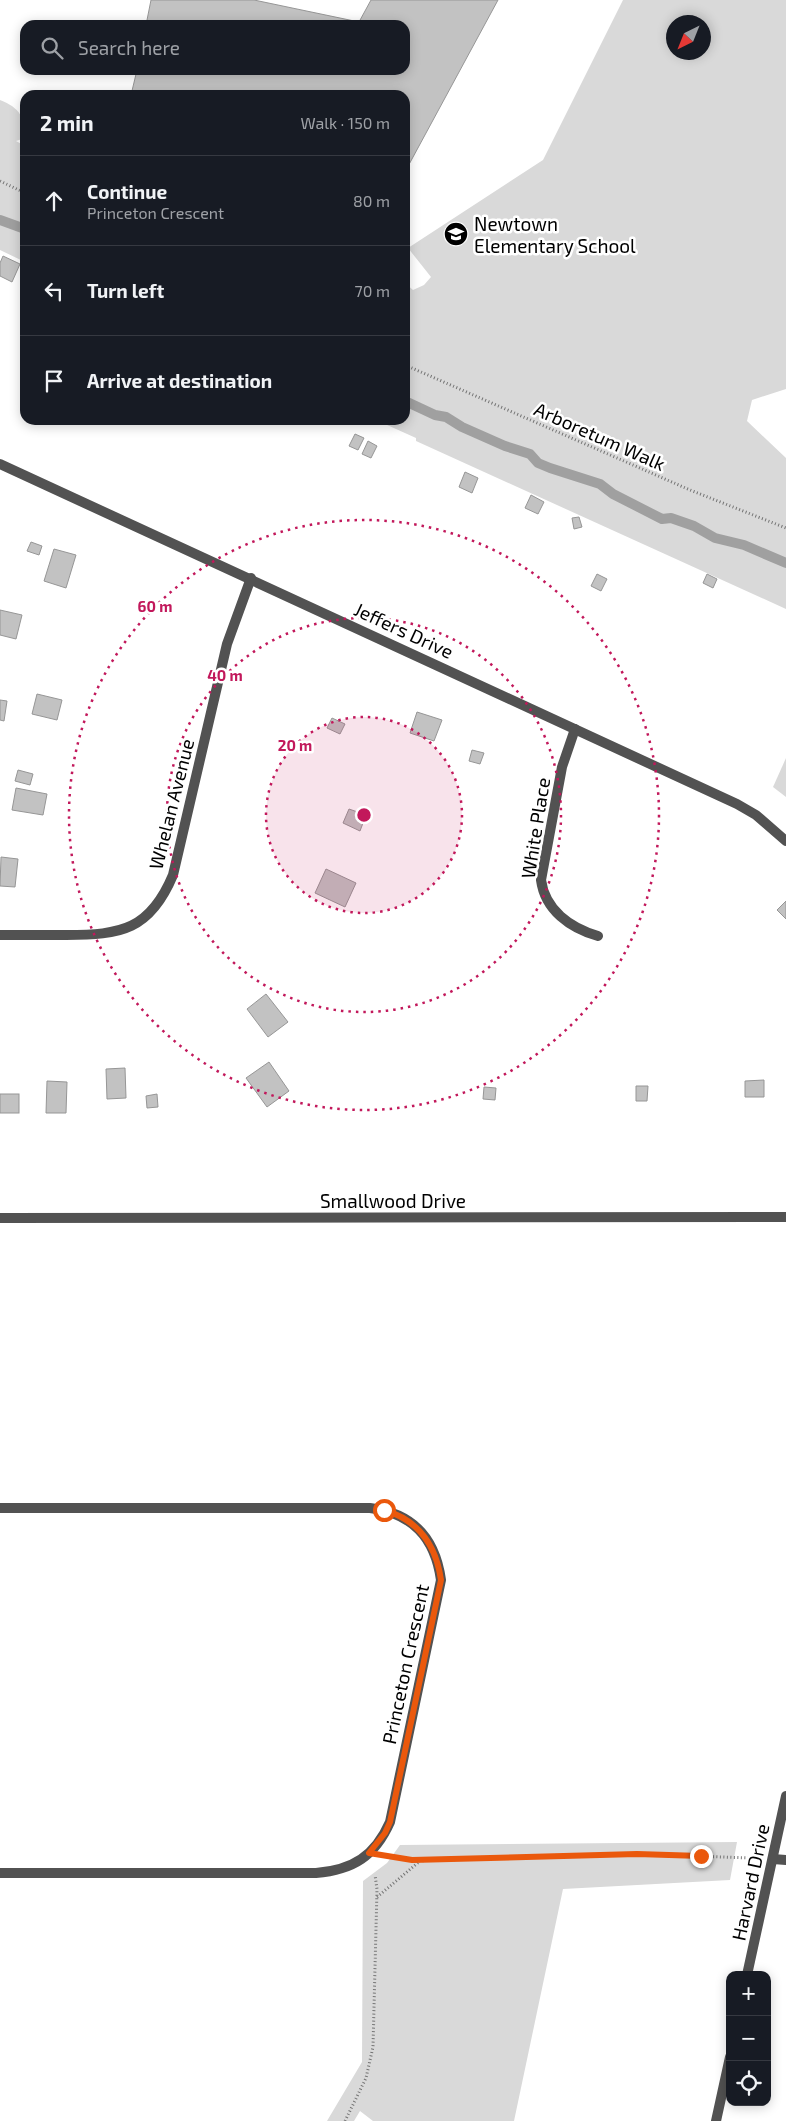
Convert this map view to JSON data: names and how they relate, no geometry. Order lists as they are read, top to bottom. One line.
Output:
{"streets":{"street":["Jeffers Drive","Whelan Avenue","White Place","Smallwood Drive","Princeton Crescent","Harvard Drive"],"path":["Arboretum Walk"]},"crossings":[["Jeffers Drive","Whelan Avenue"],["Jeffers Drive","White Place"]],"places":{"school or university":["Newtown Elementary School"]},"north":"bottom left","page":{"search":"Search here","heading":["2 min","Walk · 150 m"],"list":[["Continue","Princeton Crescent","80 m"],["Turn left","70 m"],"Arrive at destination"],"map_buttons":["+","−"]},"rings":["60 m","40 m","20 m"]}
